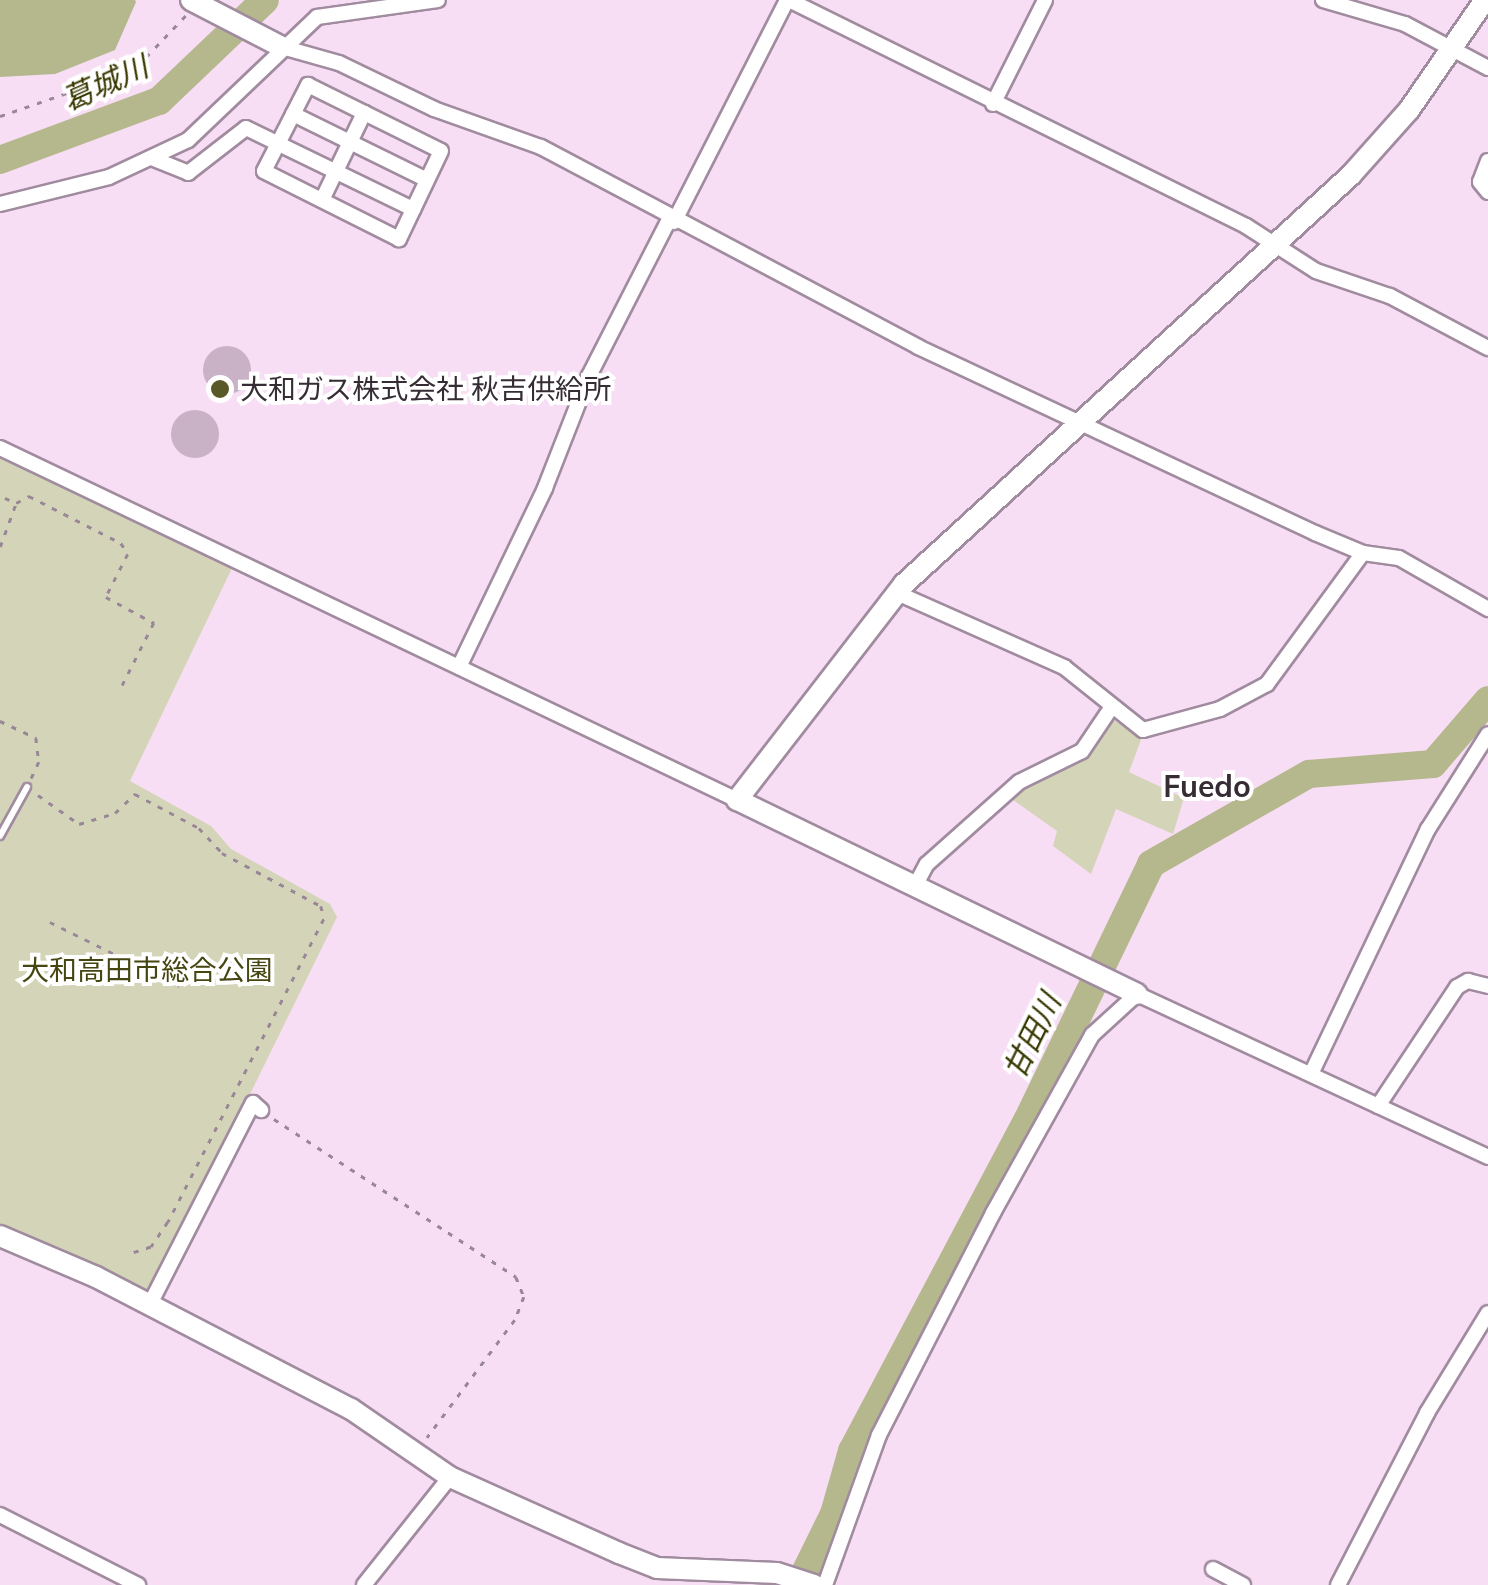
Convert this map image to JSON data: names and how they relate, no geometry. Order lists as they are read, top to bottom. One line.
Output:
{"districts":["Fuedo"],"water":["葛城川","甘田川"],"parks":["大和高田市総合公園"],"places":["大和ガス株式会社 秋吉供給所"]}
